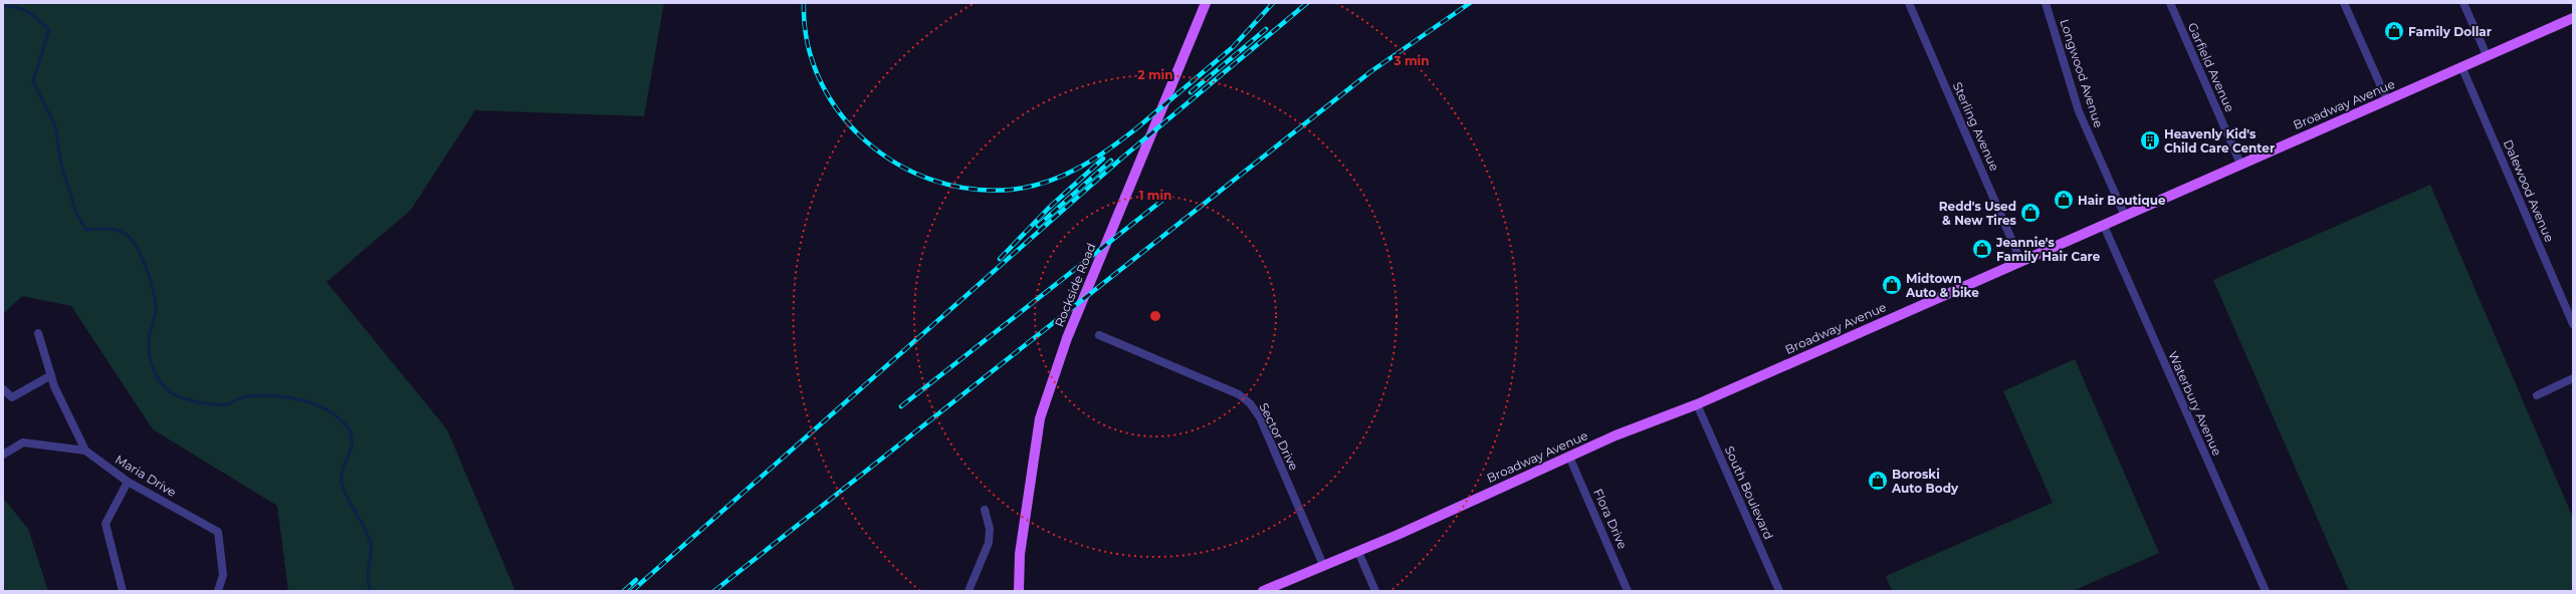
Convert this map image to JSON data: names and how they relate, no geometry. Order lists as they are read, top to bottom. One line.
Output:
{"streets":{"main road":["Broadway Avenue","Rockside Road"],"street":["Garfield Avenue","Longwood Avenue","Sterling Avenue","Dalewood Avenue","Waterbury Avenue","Sector Drive","Maria Drive","South Boulevard","Flora Drive"]},"crossings":[["Garfield Avenue","Broadway Avenue"],["Longwood Avenue","Broadway Avenue"],["Broadway Avenue","Sterling Avenue"],["Broadway Avenue","Dalewood Avenue"],["Broadway Avenue","Waterbury Avenue"],["Broadway Avenue","Sector Drive"],["Broadway Avenue","South Boulevard"],["Broadway Avenue","Flora Drive"]],"places":{"shop":["Family Dollar","Hair Boutique","Redd's Used & New Tires","Jeannie's Family Hair Care","Midtown Auto & bike","Boroski Auto Body"],"building":["Heavenly Kid's Child Care Center"]},"rings":["3 min","2 min","1 min"]}
